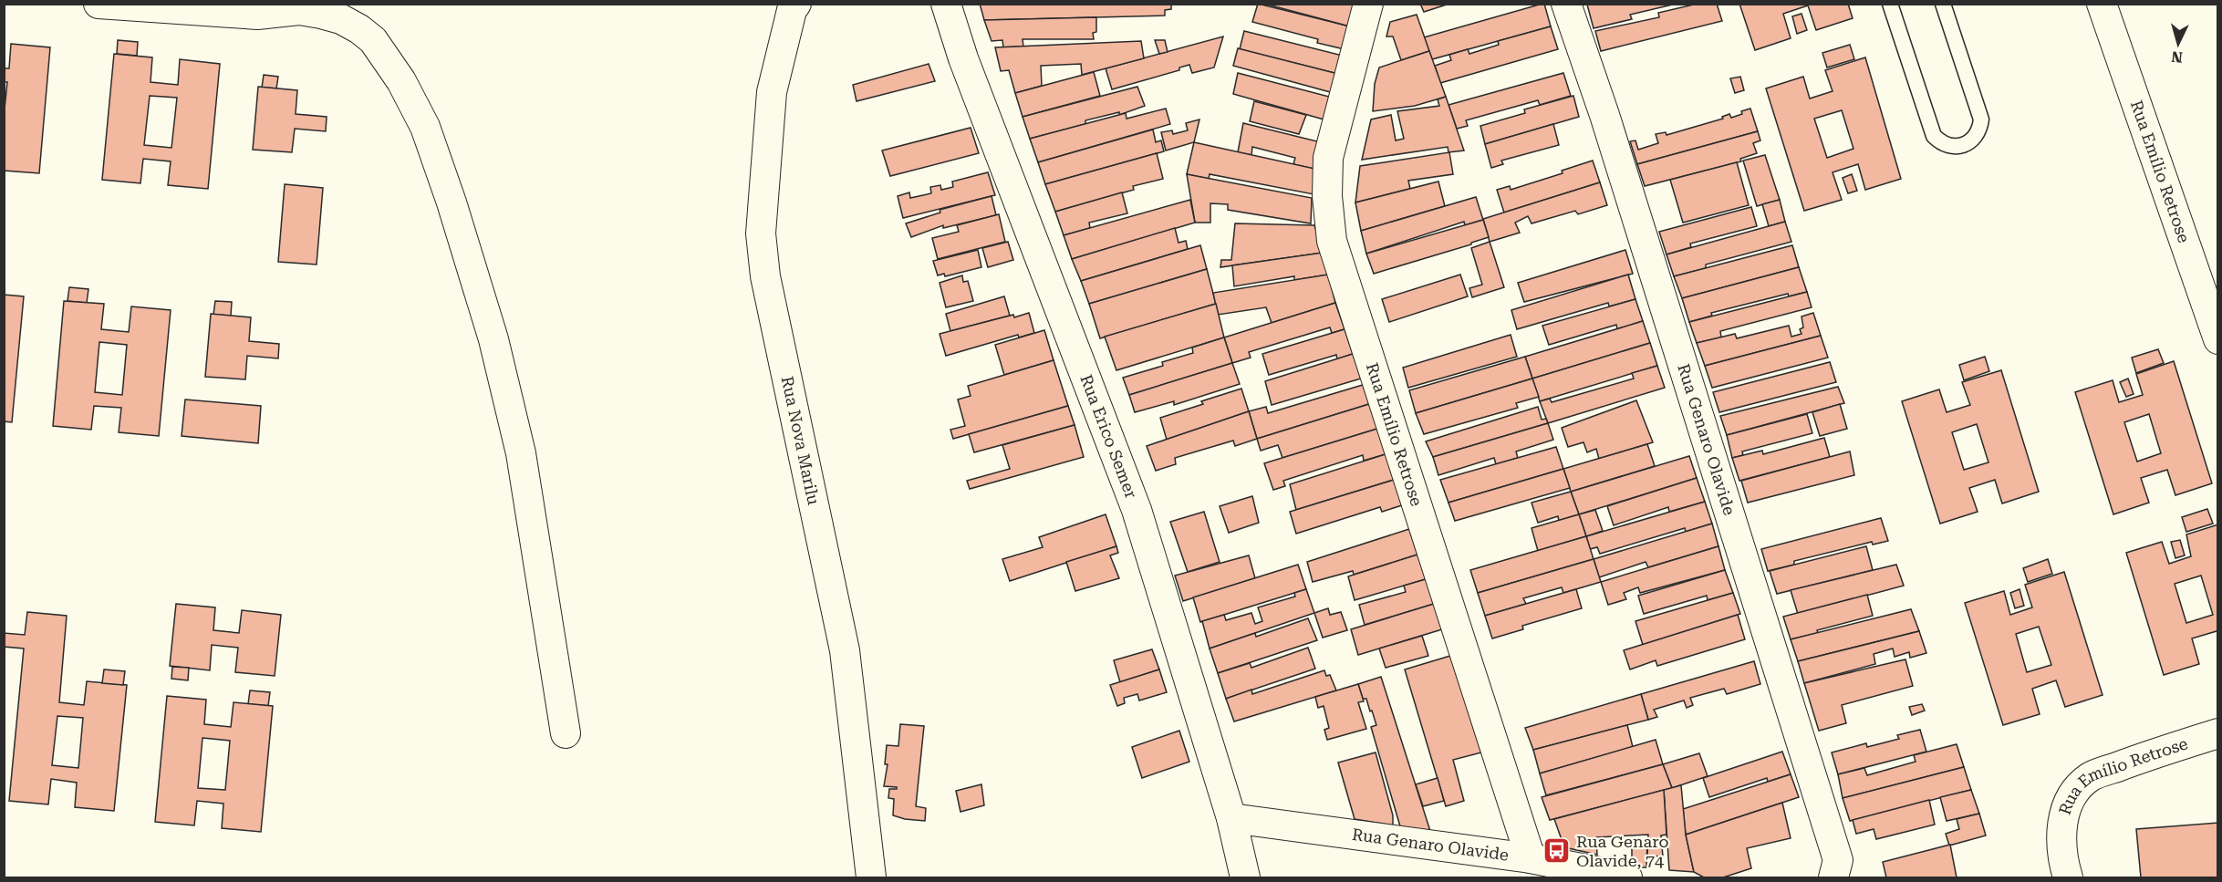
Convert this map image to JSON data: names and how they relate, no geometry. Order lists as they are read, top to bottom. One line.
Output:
{"streets":{"street":["Rua Emílio Retrose","Rua Erico Semer","Rua Nova Marilu","Rua Genaro Olavide"]},"crossings":[["Rua Emílio Retrose","Rua Genaro Olavide"],["Rua Erico Semer","Rua Genaro Olavide"]],"places":{"bus stop":["Rua Genaro Olavide, 74"]},"north":"bottom"}
